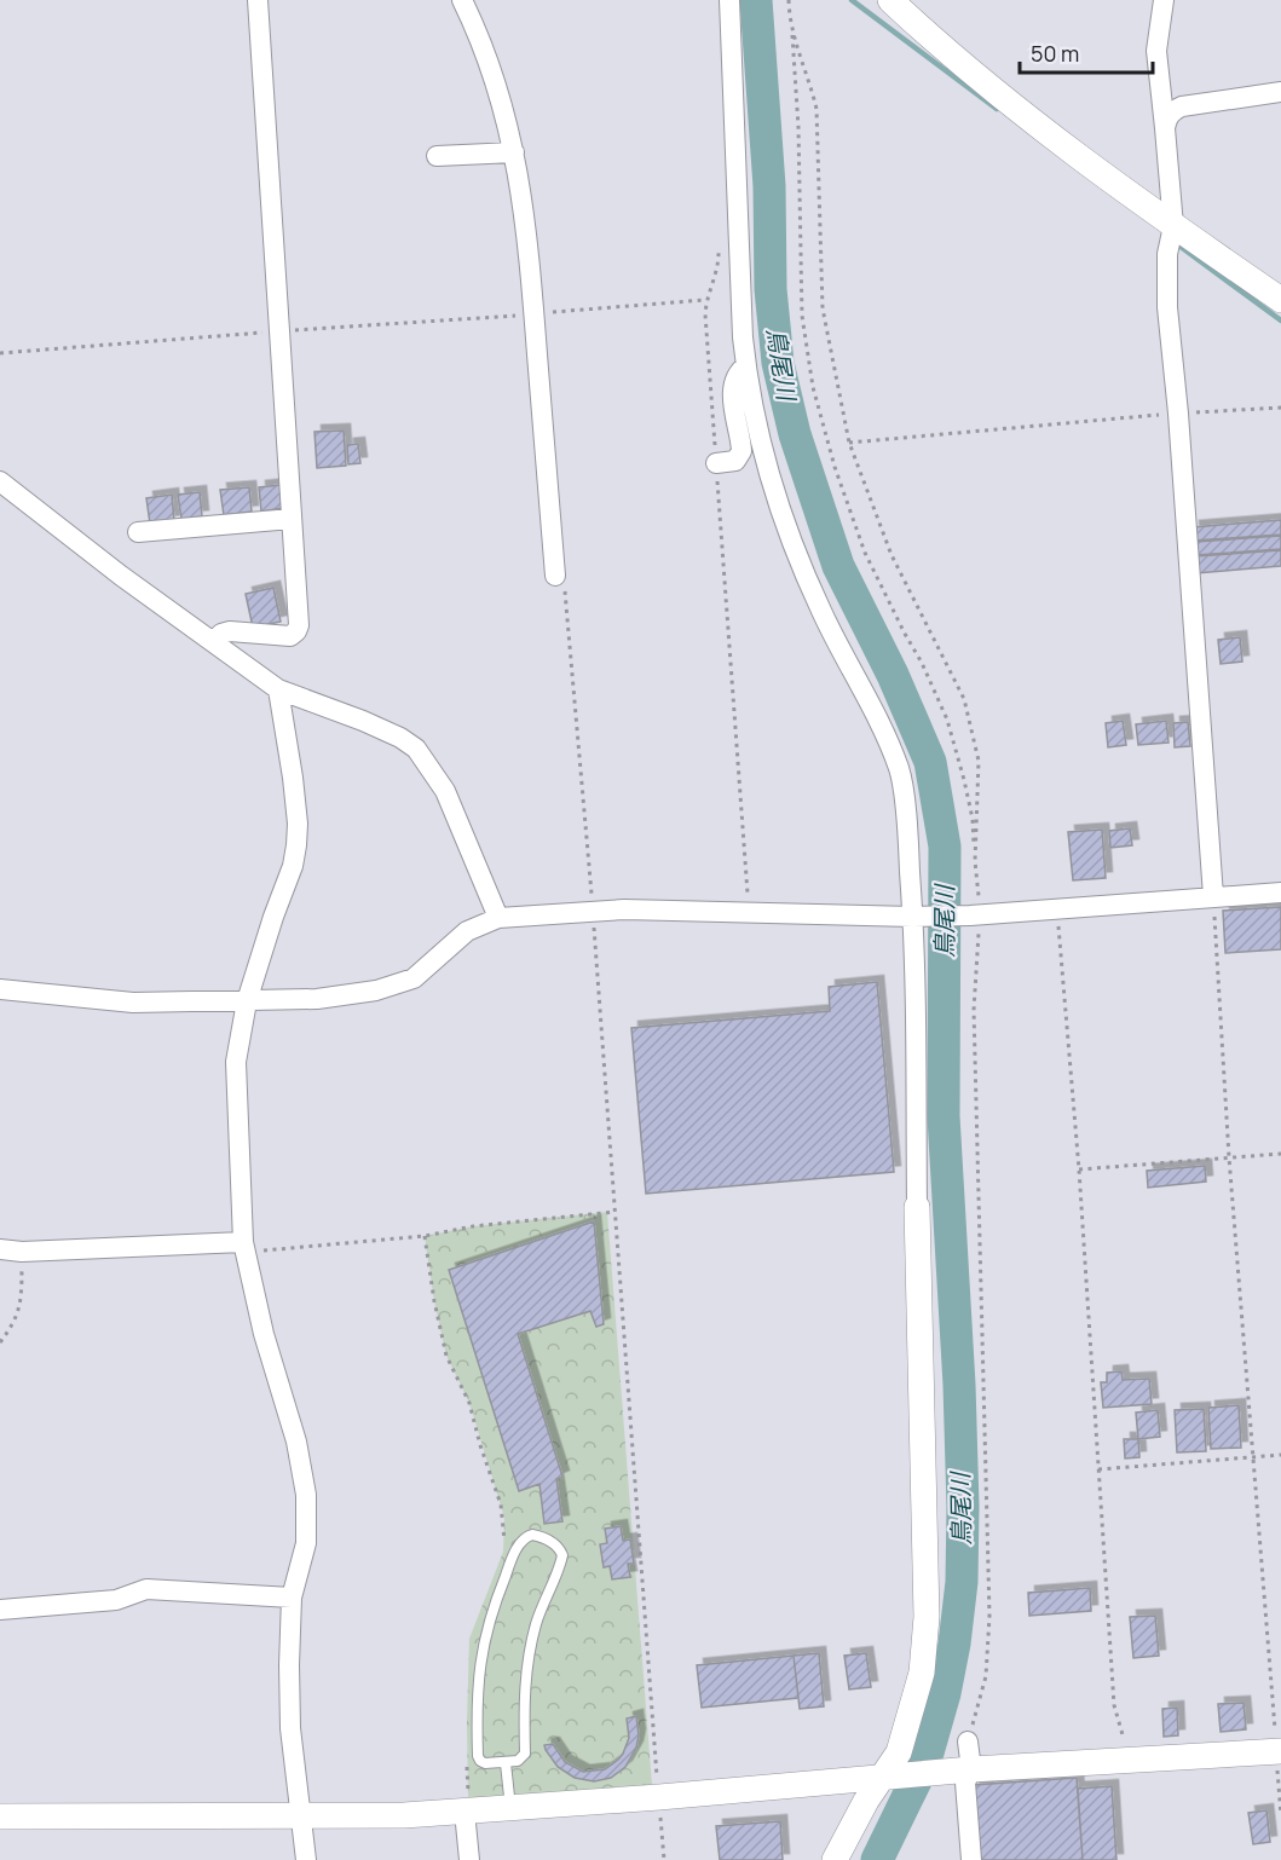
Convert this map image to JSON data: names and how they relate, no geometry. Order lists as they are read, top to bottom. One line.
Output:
{"water":["鳥尾川"],"scale_bar":"50 m"}
